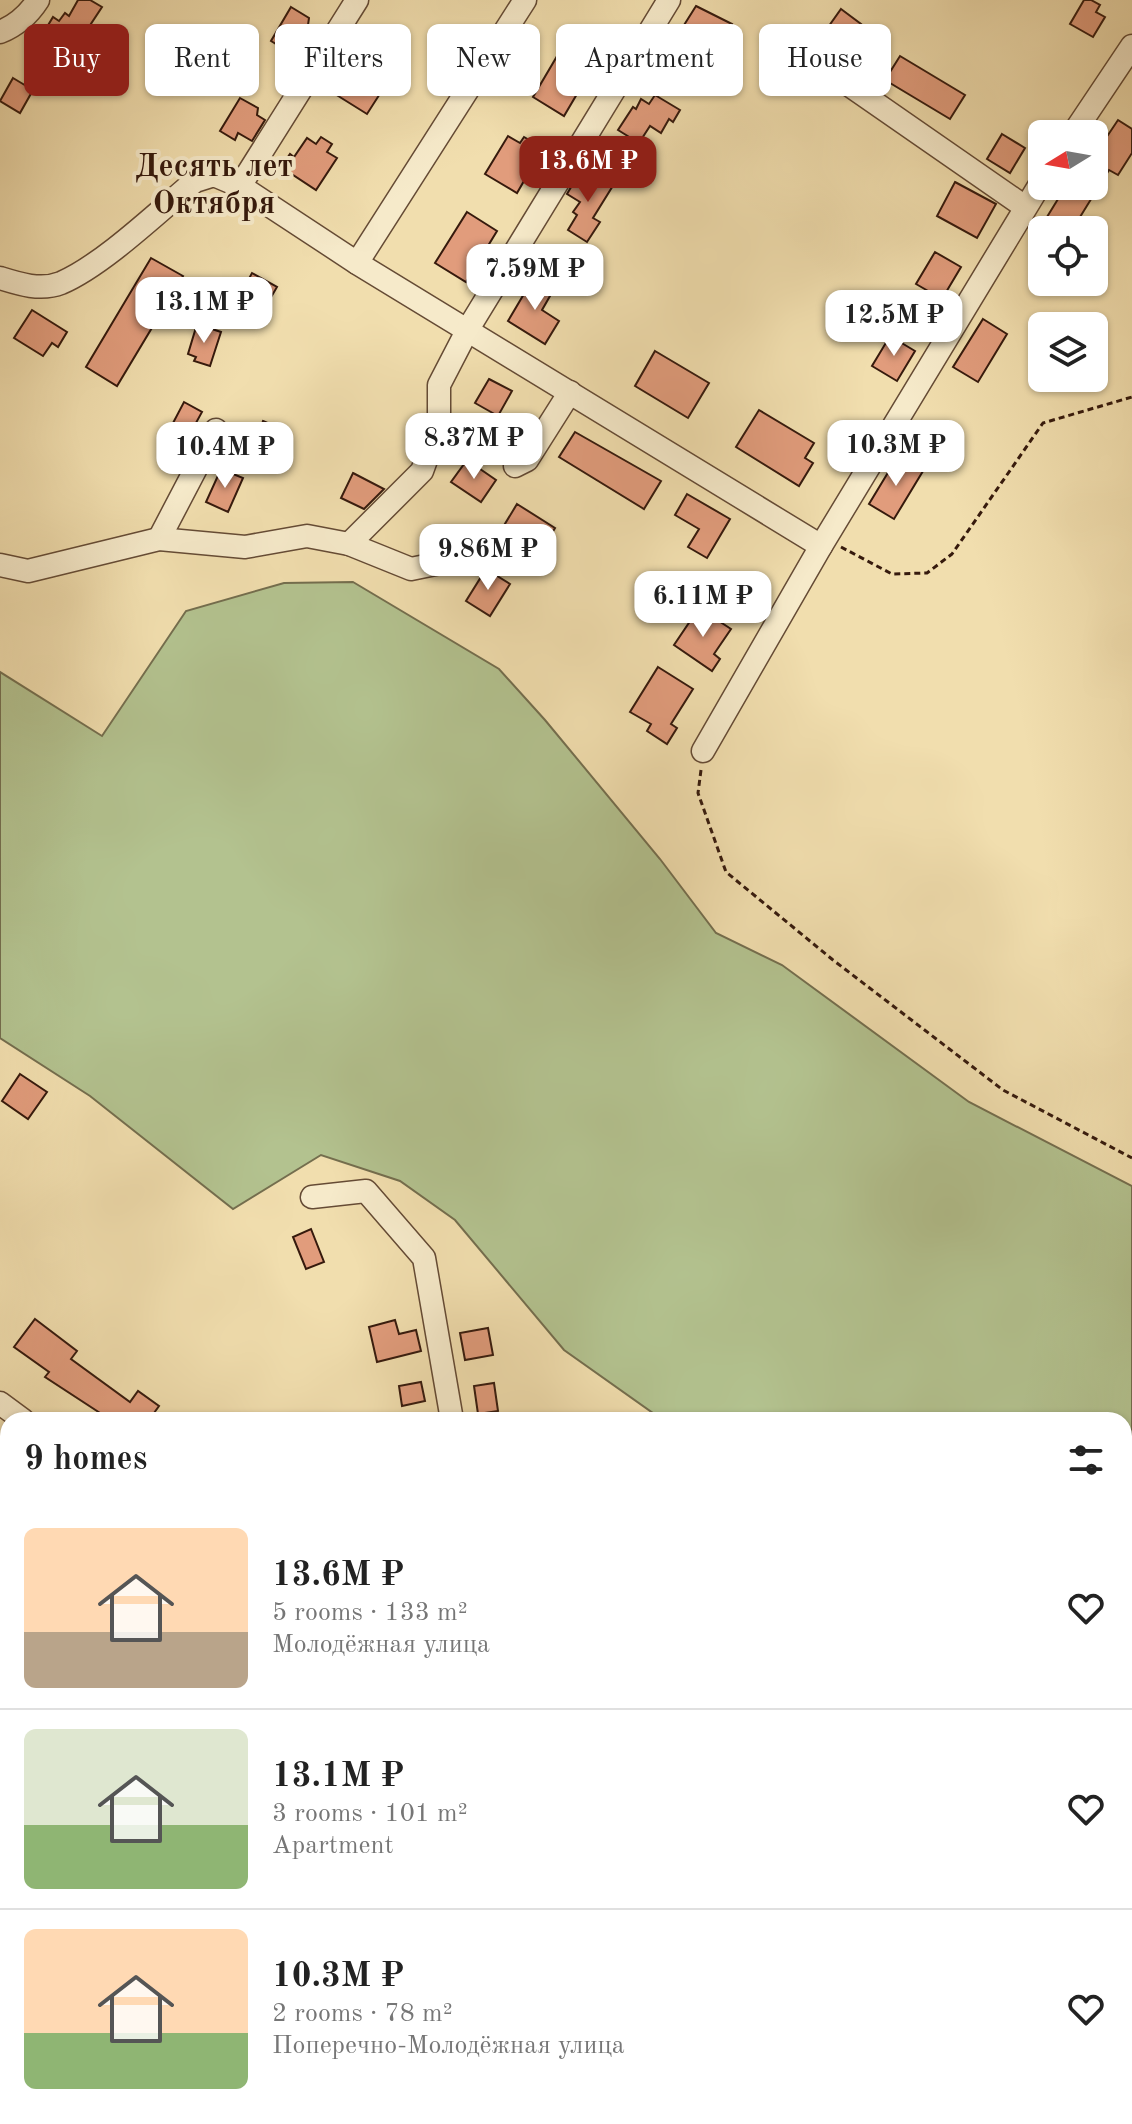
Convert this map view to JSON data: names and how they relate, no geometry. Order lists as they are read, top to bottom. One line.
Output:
{"districts":["Десять лет Октября"],"north":"left","page":{"chip":["Buy","Rent","Filters","New","Apartment","House"],"price":["13.6M ₽","7.59M ₽","13.1M ₽","12.5M ₽","8.37M ₽","10.3M ₽","10.4M ₽","9.86M ₽","6.11M ₽"],"heading":"9 homes","list":[{"name":"13.6M ₽","note":"5 rooms · 133 m² · Молодёжная улица"},{"name":"13.1M ₽","note":"3 rooms · 101 m² · Apartment"},{"name":"10.3M ₽","note":"2 rooms · 78 m² · Поперечно-Молодёжная улица"}]}}
